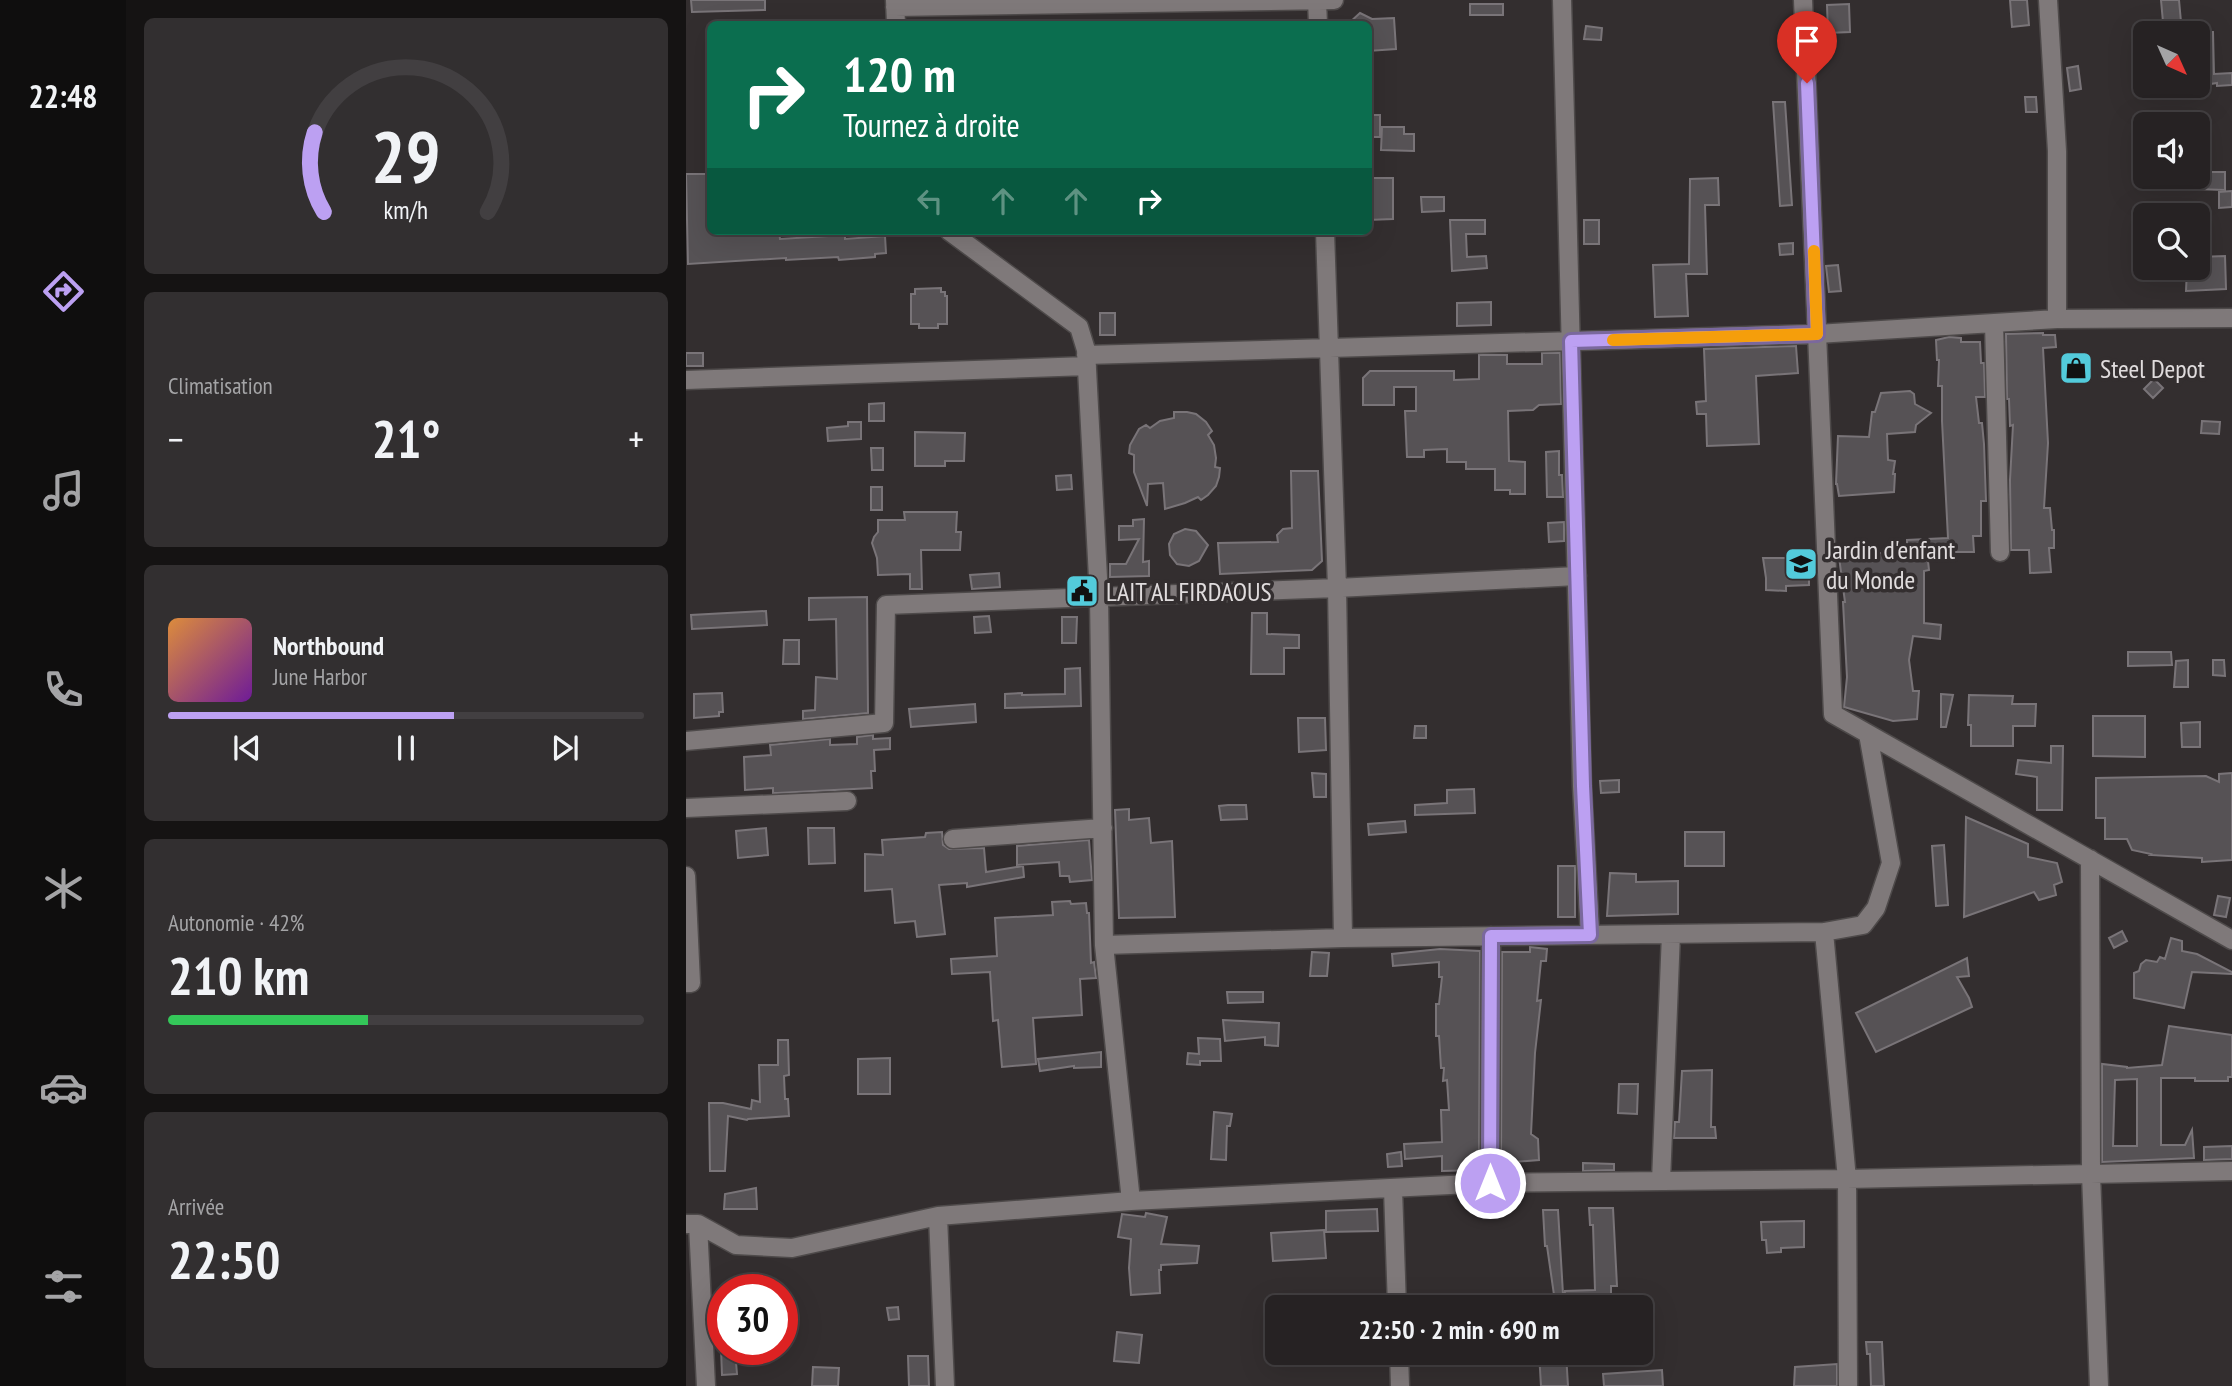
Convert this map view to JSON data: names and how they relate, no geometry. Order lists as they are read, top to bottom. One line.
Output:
{"places":{"shop":["Steel Depot"],"school or university":["Jardin d'enfant du Monde"],"public building":["LAIT AL FIRDAOUS"]},"north":"bottom right","page":{"tabs":"22:48","turn":["120 m","Tournez à droite"],"tile":["Climatisation",["Autonomie · 42%","210 km"],["Arrivée","22:50"]],"heat":["−","21°","+"],"song":["Northbound","June Harbor"],"limit":"30","trip":"22:50 · 2 min · 690 m","gauge":["29","km/h"]}}
